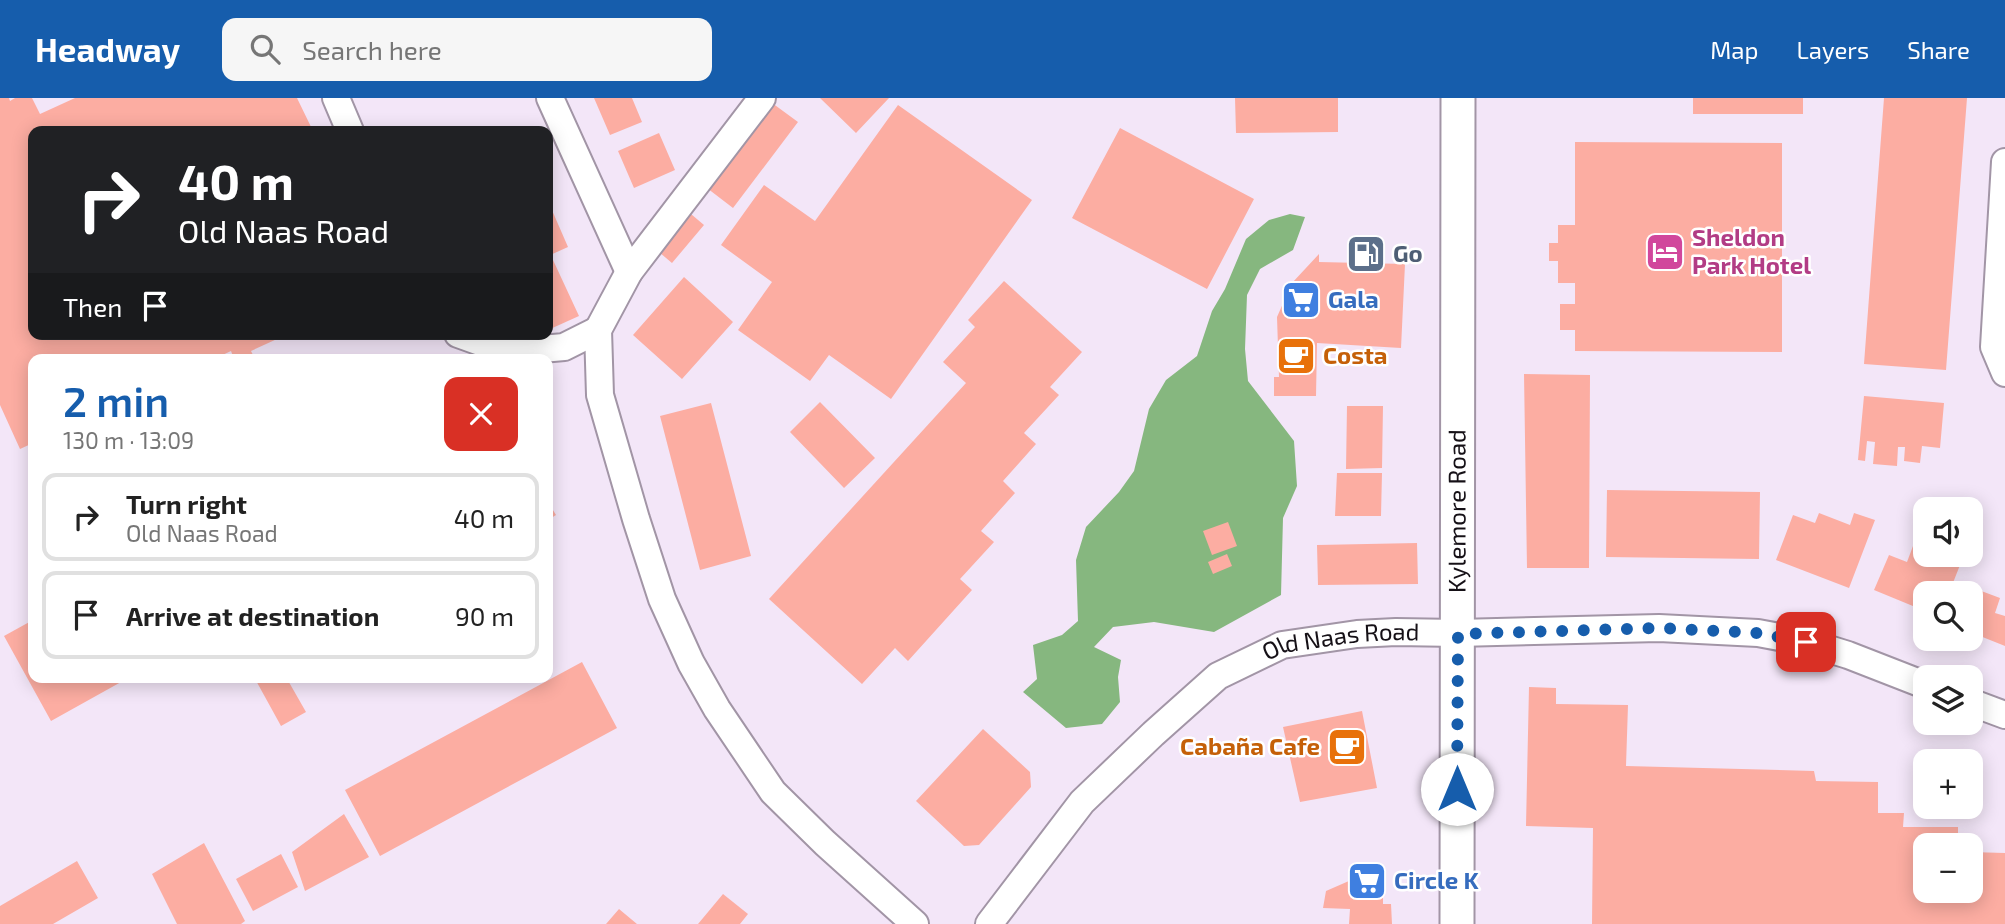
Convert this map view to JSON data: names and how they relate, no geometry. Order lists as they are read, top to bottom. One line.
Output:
{"streets":{"main road":["Kylemore Road"],"street":["Old Naas Road"]},"crossings":[["Kylemore Road","Old Naas Road"]],"places":{"hotel":["Sheldon Park Hotel"],"fuel station":["Go"],"supermarket":["Gala","Circle K"],"cafe":["Costa","Cabaña Cafe"]},"page":{"header":"Headway","search":"Search here","nav":["Map","Layers","Share"],"turn":["40 m","Old Naas Road"],"then":"Then","heading":["2 min","130 m · 13:09"],"list":[{"name":"Turn right","note":"Old Naas Road","value":"40 m"},{"name":"Arrive at destination","value":"90 m"}],"map_buttons":["+","−"]}}
